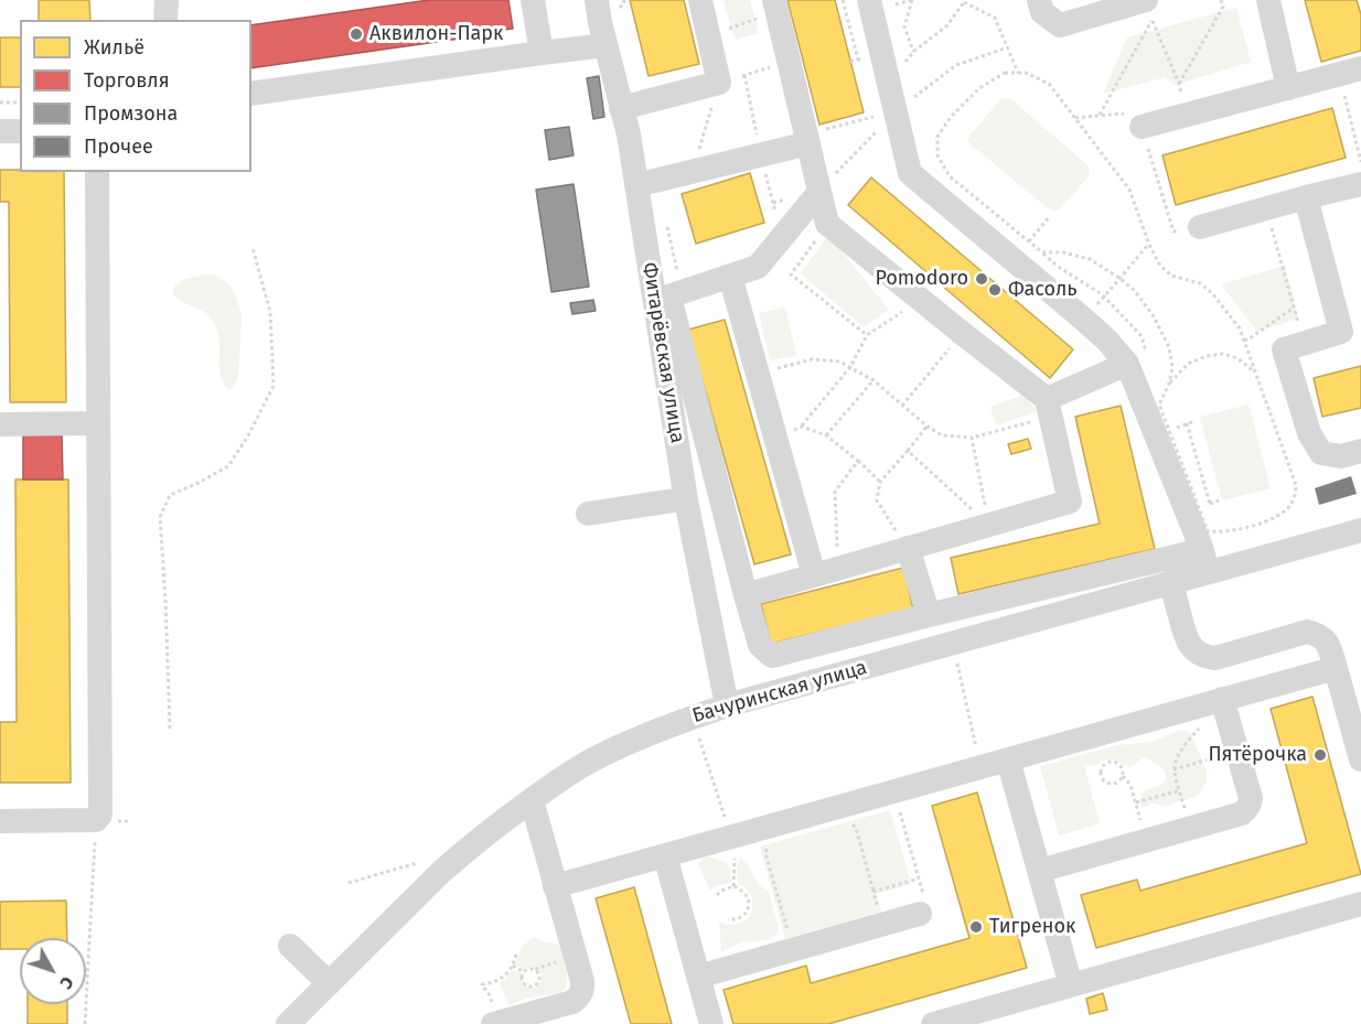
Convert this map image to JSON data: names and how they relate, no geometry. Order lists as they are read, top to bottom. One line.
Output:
{"streets":{"street":["Фитарёвская улица","Бачуринская улица"]},"crossings":[["Фитарёвская улица","Бачуринская улица"]],"places":["Аквилон-Парк","Pomodoro","Фасоль","Пятёрочка","Тигренок"],"legend":["Жильё","Торговля","Промзона","Прочее"],"north":"bottom right"}
